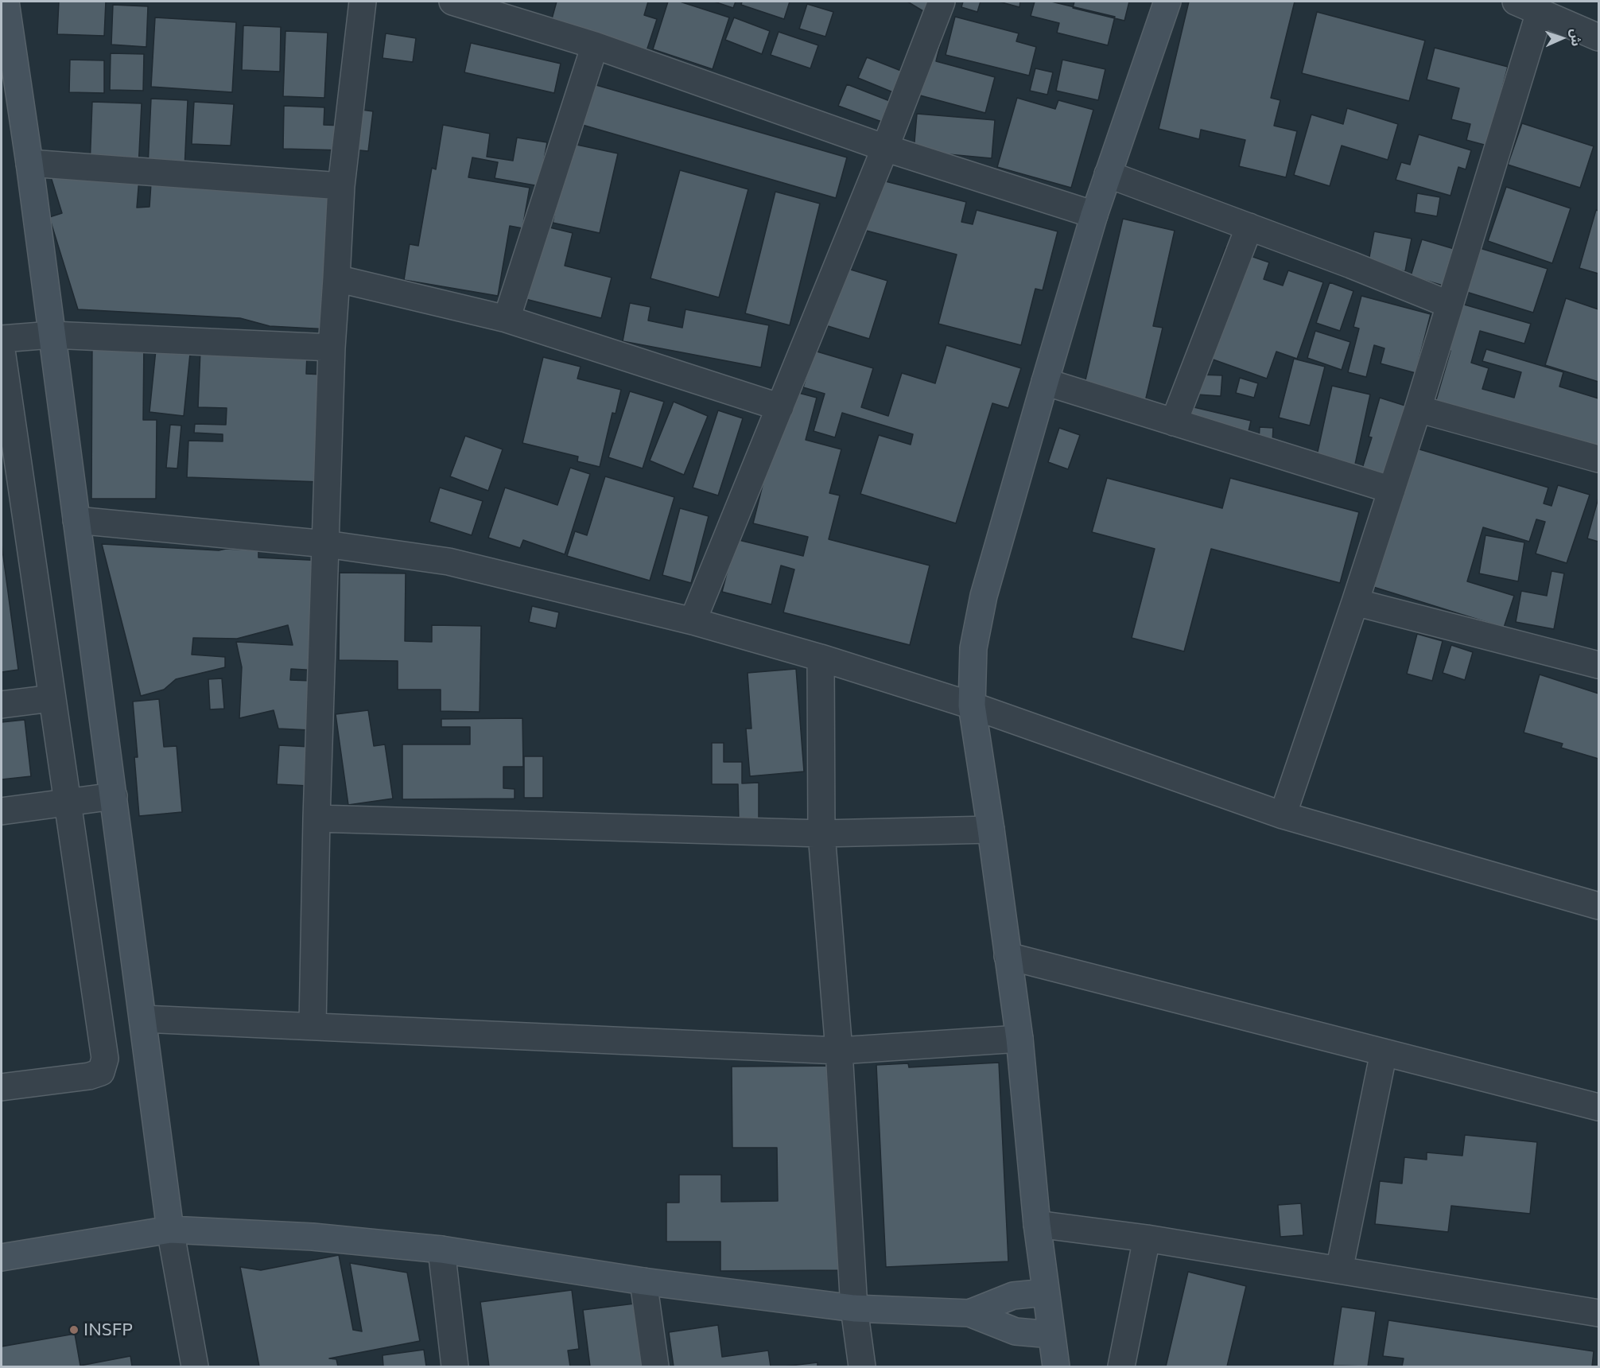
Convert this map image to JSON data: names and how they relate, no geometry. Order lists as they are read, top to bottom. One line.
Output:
{"places":["INSFP"],"north":"right"}
